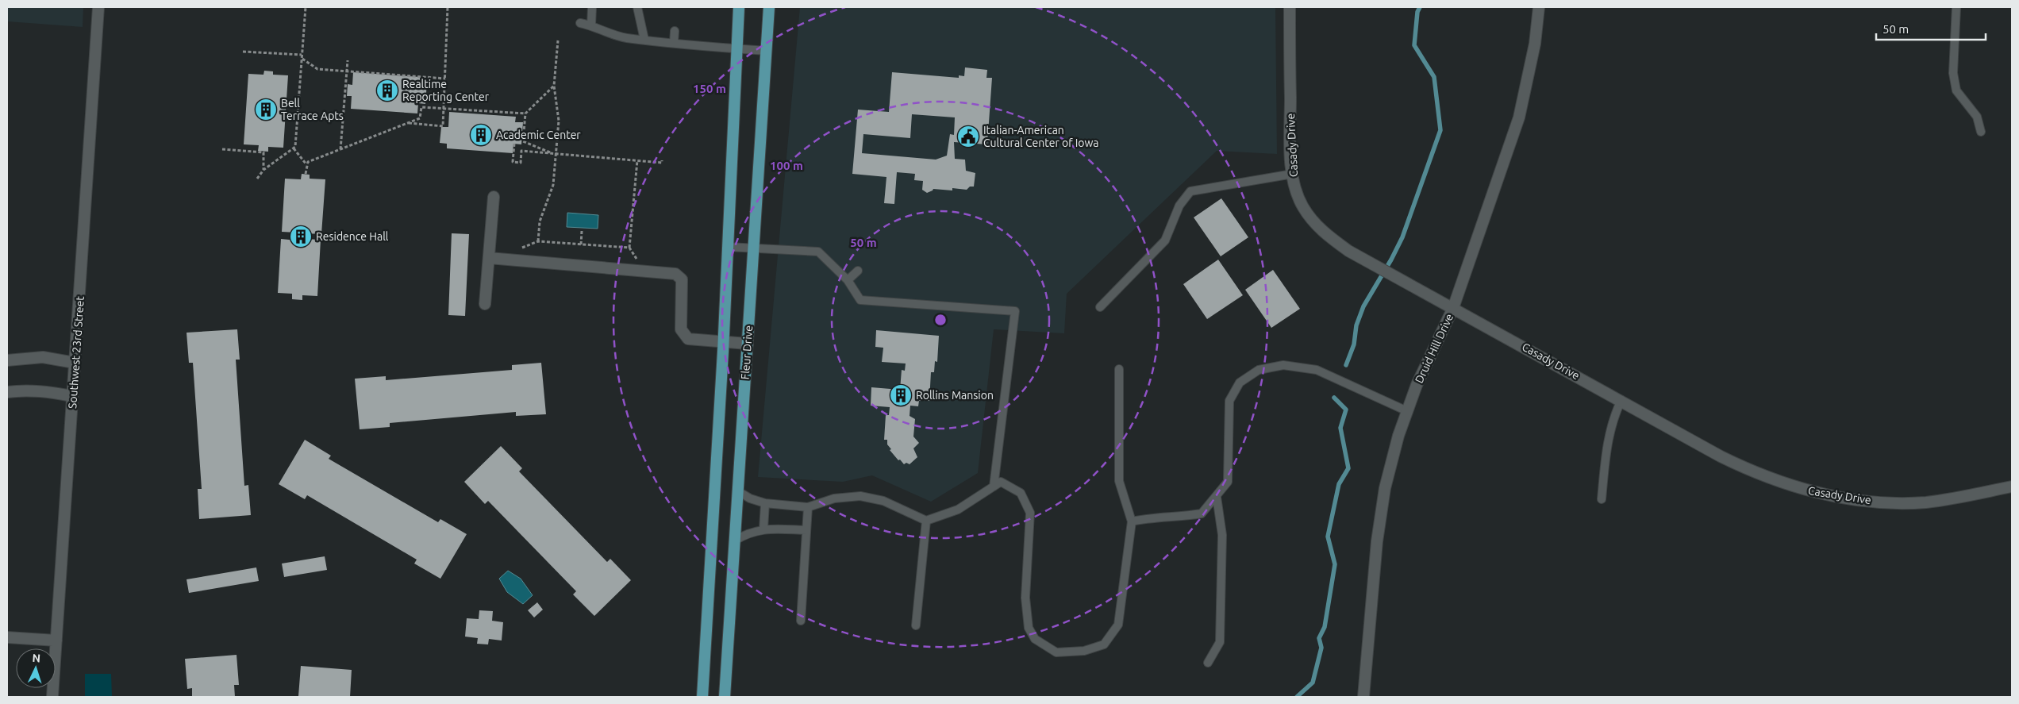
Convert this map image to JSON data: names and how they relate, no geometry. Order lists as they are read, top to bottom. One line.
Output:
{"streets":{"main road":["Fleur Drive"],"street":["Casady Drive","Druid Hill Drive","Southwest 23rd Street"]},"crossings":[["Casady Drive","Druid Hill Drive"]],"places":{"building":["Realtime Reporting Center","Bell Terrace Apts","Academic Center","Residence Hall","Rollins Mansion"],"public building":["Italian-American Cultural Center of Iowa"]},"scale_bar":"50 m","north":"top","rings":["150 m","100 m","50 m"]}
